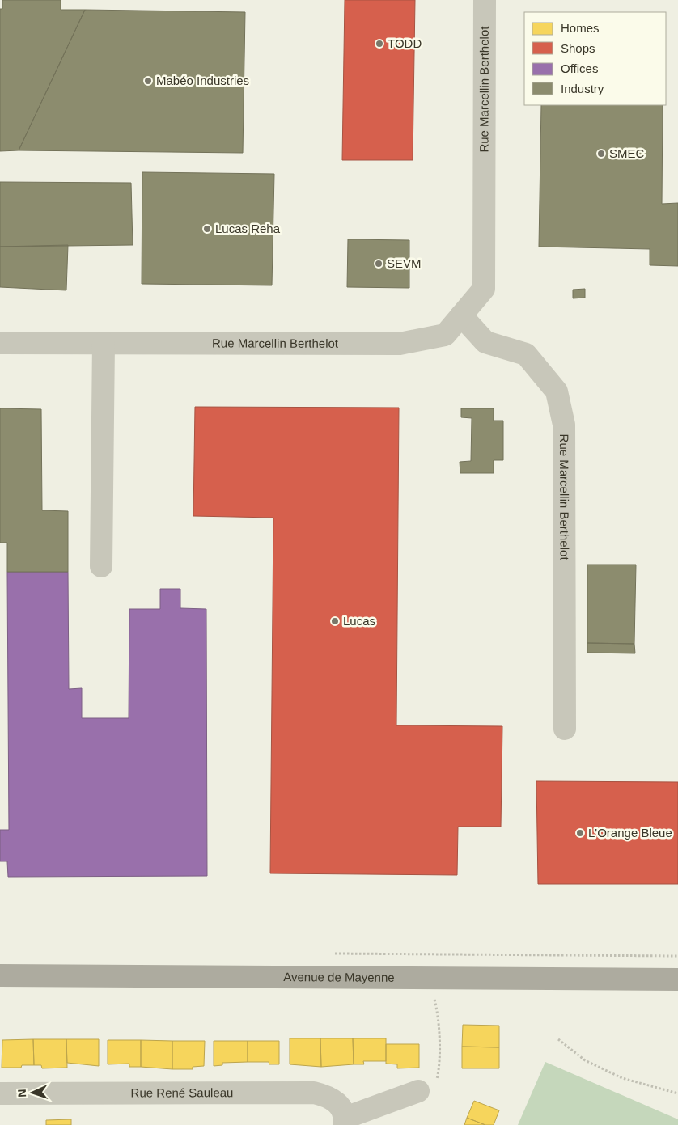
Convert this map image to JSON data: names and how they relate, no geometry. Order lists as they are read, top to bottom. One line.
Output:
{"streets":{"main road":["Avenue de Mayenne"],"street":["Rue Marcellin Berthelot","Rue René Sauleau"]},"places":["TODD","Mabéo Industries","SMEC","Lucas Reha","SEVM","Lucas","L'Orange Bleue"],"legend":["Homes","Shops","Offices","Industry"],"north":"left"}
